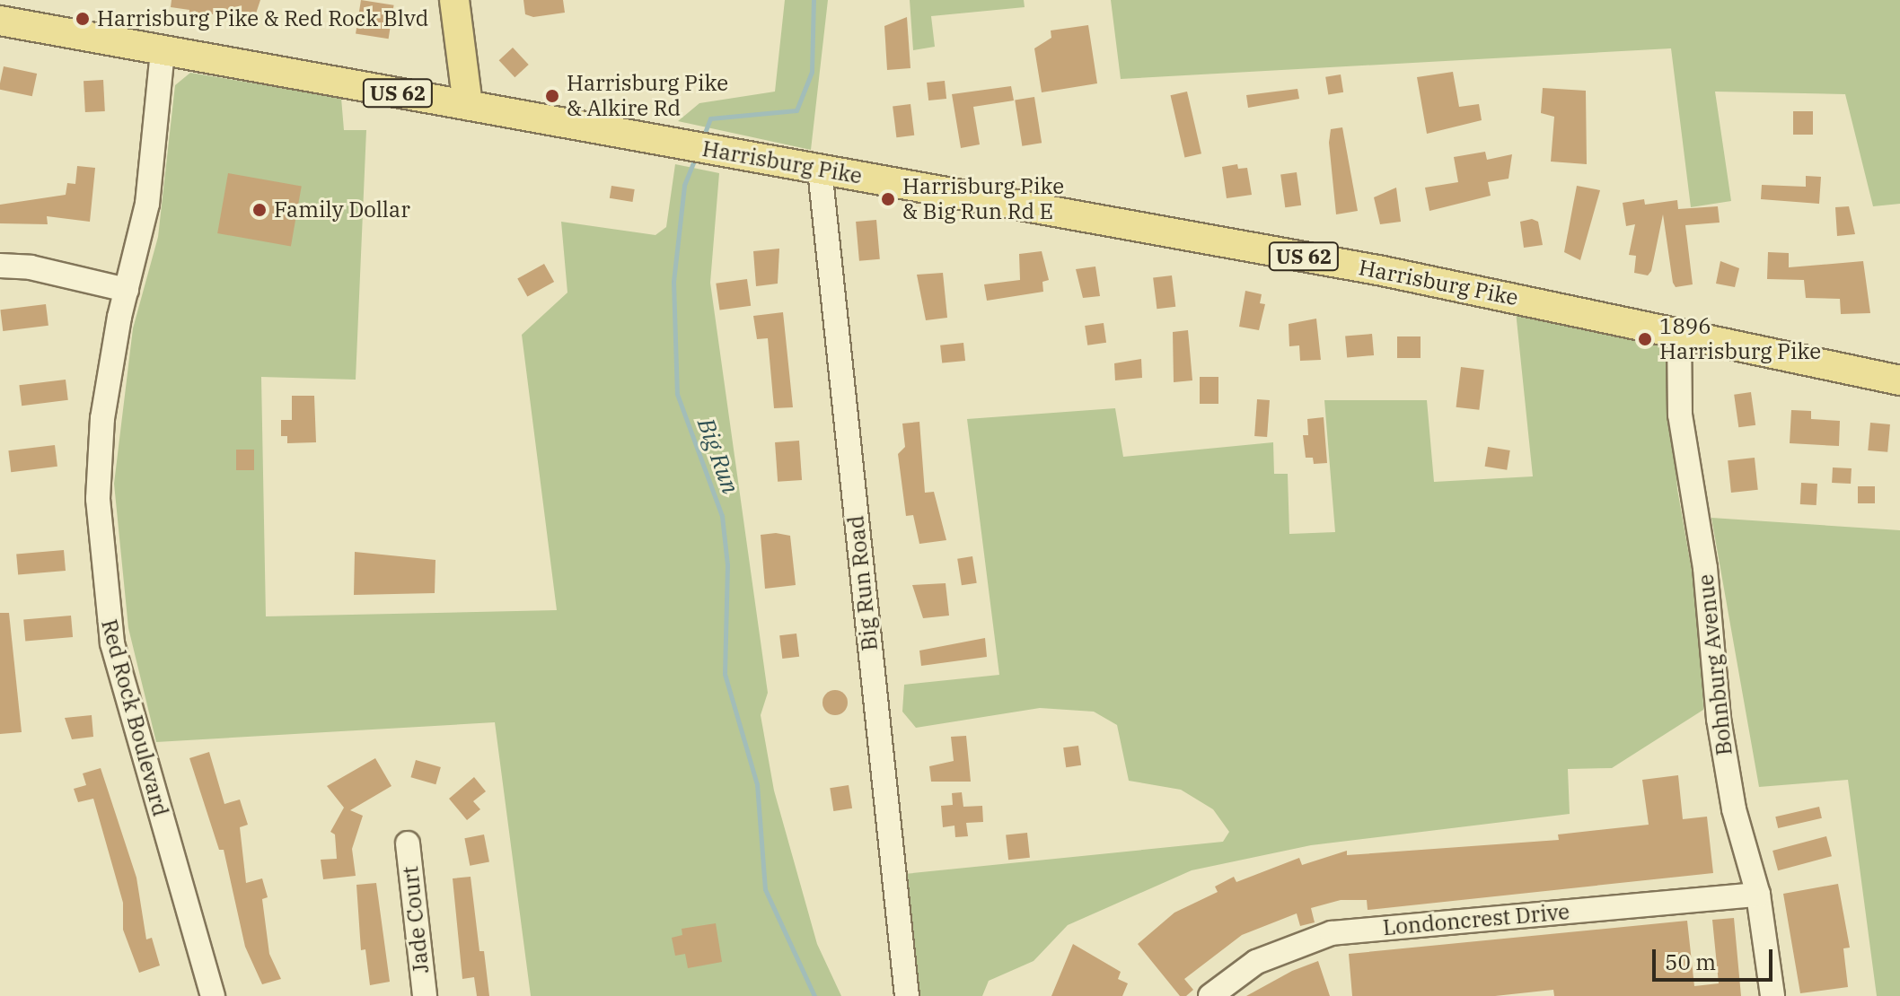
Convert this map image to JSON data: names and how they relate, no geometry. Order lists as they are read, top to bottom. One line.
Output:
{"streets":{"main road":["US 62","Harrisburg Pike"],"street":["Big Run Road","Bohnburg Avenue","Red Rock Boulevard","Jade Court","Londoncrest Drive"]},"crossings":[["Harrisburg Pike","Big Run Road"],["Harrisburg Pike","Bohnburg Avenue"],["Harrisburg Pike","Red Rock Boulevard"],["Bohnburg Avenue","Londoncrest Drive"]],"water":["Big Run"],"places":["Harrisburg Pike & Red Rock Blvd","Harrisburg Pike & Alkire Rd","Harrisburg Pike & Big Run Rd E","Family Dollar","1896 Harrisburg Pike"],"scale_bar":"50 m"}
